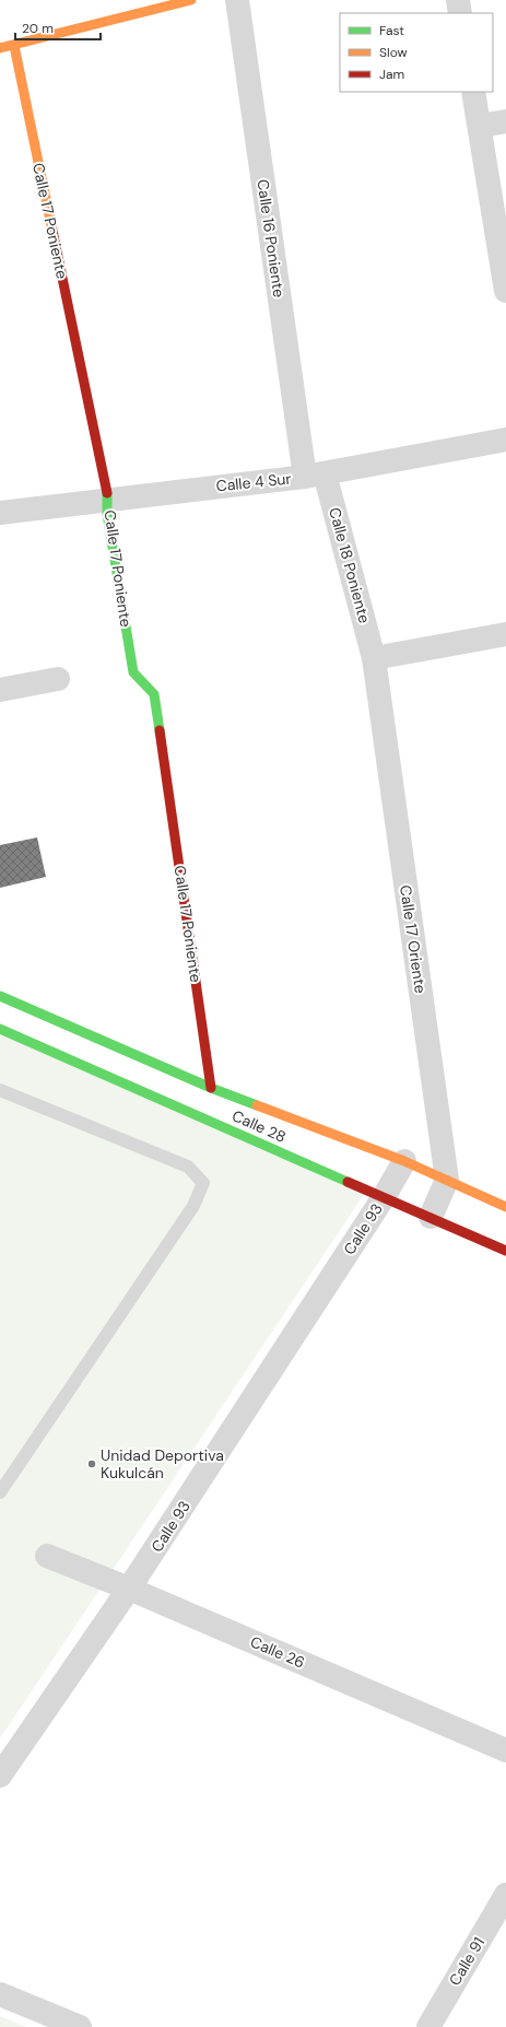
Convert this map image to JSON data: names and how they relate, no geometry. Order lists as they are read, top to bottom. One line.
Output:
{"streets":{"street":["Calle 17 Poniente","Calle 16 Poniente","Calle 4 Sur","Calle 18 Poniente","Calle 17 Oriente","Calle 28","Calle 93","Calle 26","Calle 91"]},"crossings":[["Calle 17 Poniente","Calle 4 Sur"],["Calle 17 Poniente","Calle 28"],["Calle 16 Poniente","Calle 4 Sur"],["Calle 16 Poniente","Calle 18 Poniente"],["Calle 4 Sur","Calle 18 Poniente"],["Calle 18 Poniente","Calle 17 Oriente"],["Calle 17 Oriente","Calle 28"],["Calle 28","Calle 93"],["Calle 93","Calle 26"]],"places":["Unidad Deportiva Kukulcán"],"legend":["Fast","Slow","Jam"],"scale_bar":"20 m"}
